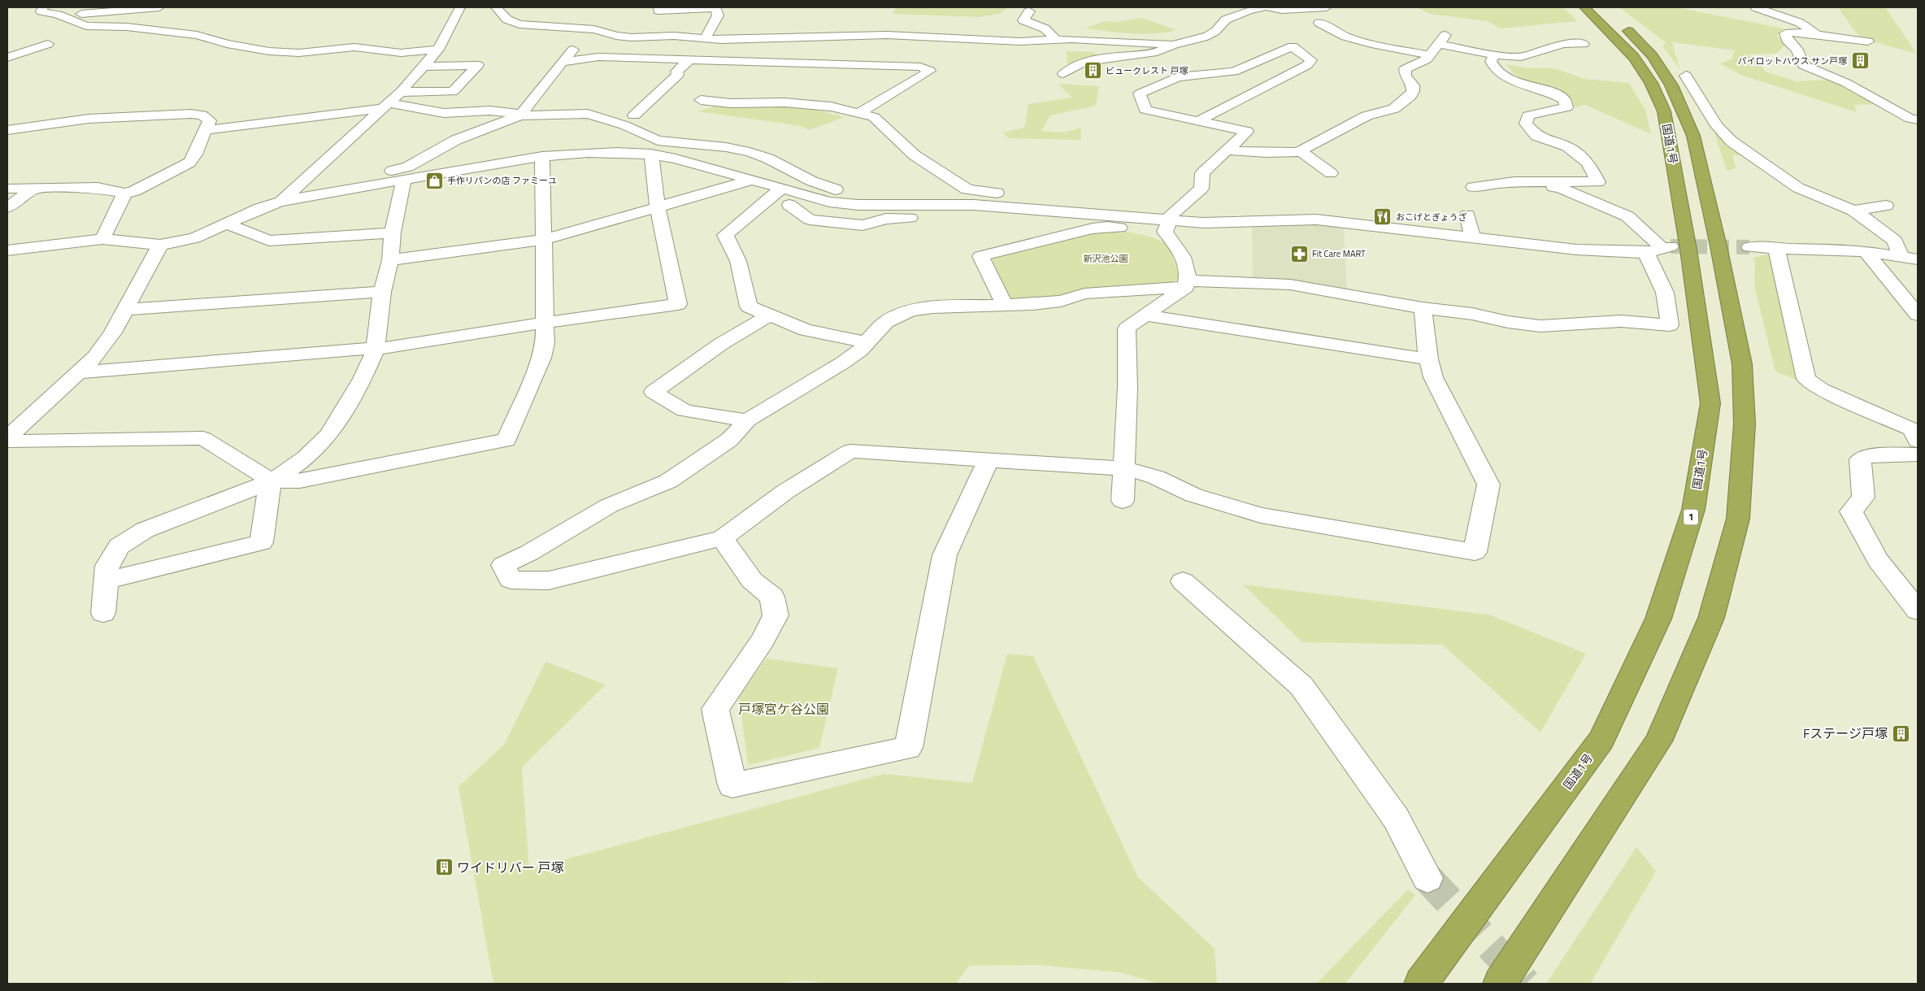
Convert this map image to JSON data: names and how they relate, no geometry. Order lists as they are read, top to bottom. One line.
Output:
{"streets":{"highway":["国道1号","1"]},"parks":["新沢池公園","戸塚宮ケ谷公園"],"places":{"building":["パイロットハウス サン戸塚","ビュークレスト 戸塚","Fステージ戸塚","ワイドリバー 戸塚"],"shop":["手作リパンの店 ファミーユ"],"restaurant":["おこげとぎょうざ"],"pharmacy":["Fit Care MART"]}}
